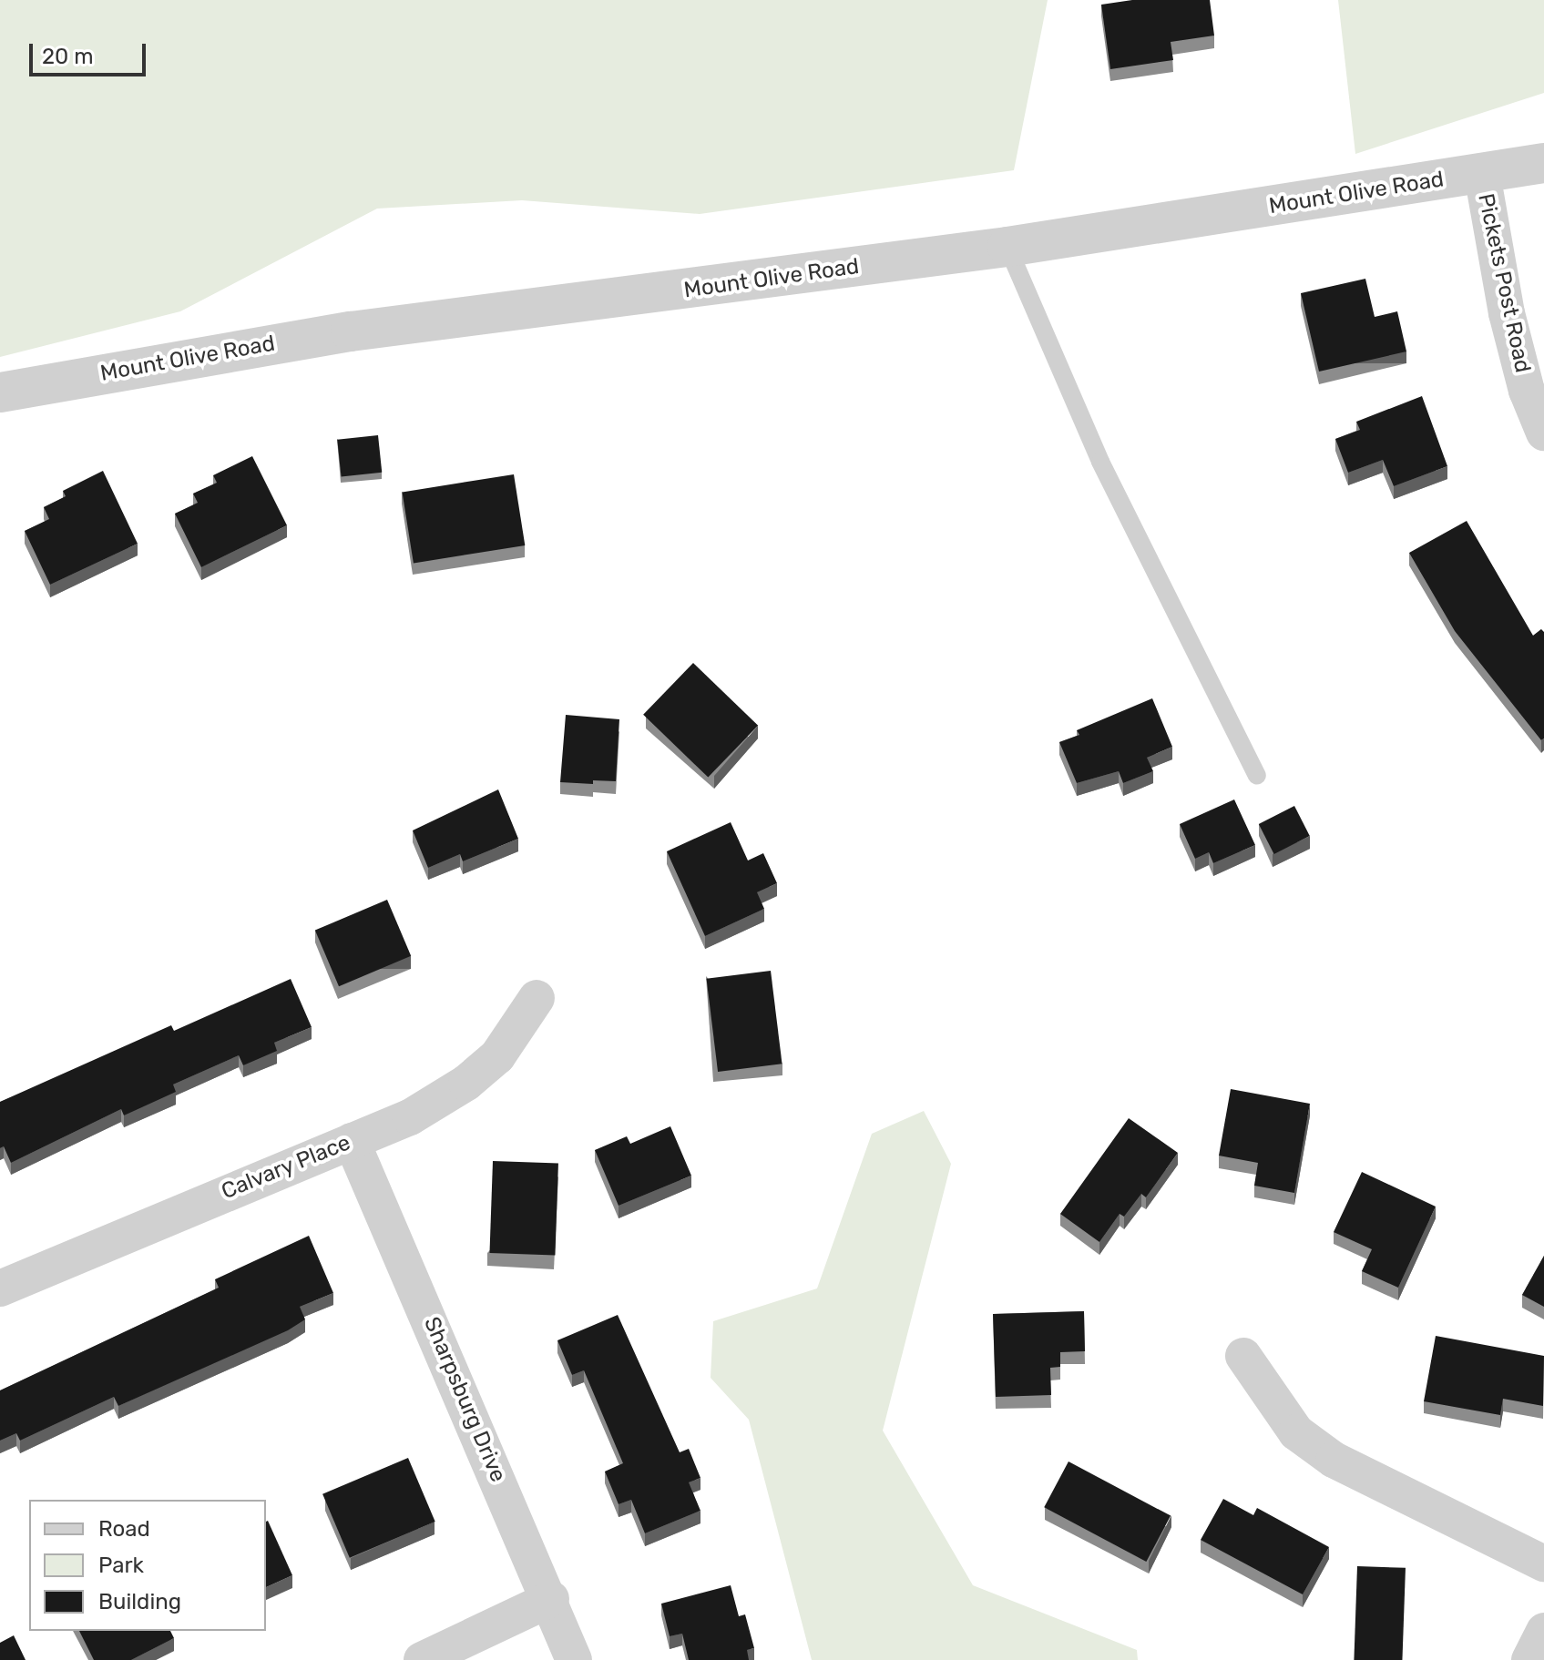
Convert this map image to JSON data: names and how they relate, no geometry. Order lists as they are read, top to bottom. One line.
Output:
{"streets":{"street":["Mount Olive Road","Pickets Post Road","Calvary Place","Sharpsburg Drive"]},"crossings":[["Mount Olive Road","Pickets Post Road"],["Calvary Place","Sharpsburg Drive"]],"legend":["Road","Park","Building"],"scale_bar":"20 m"}
